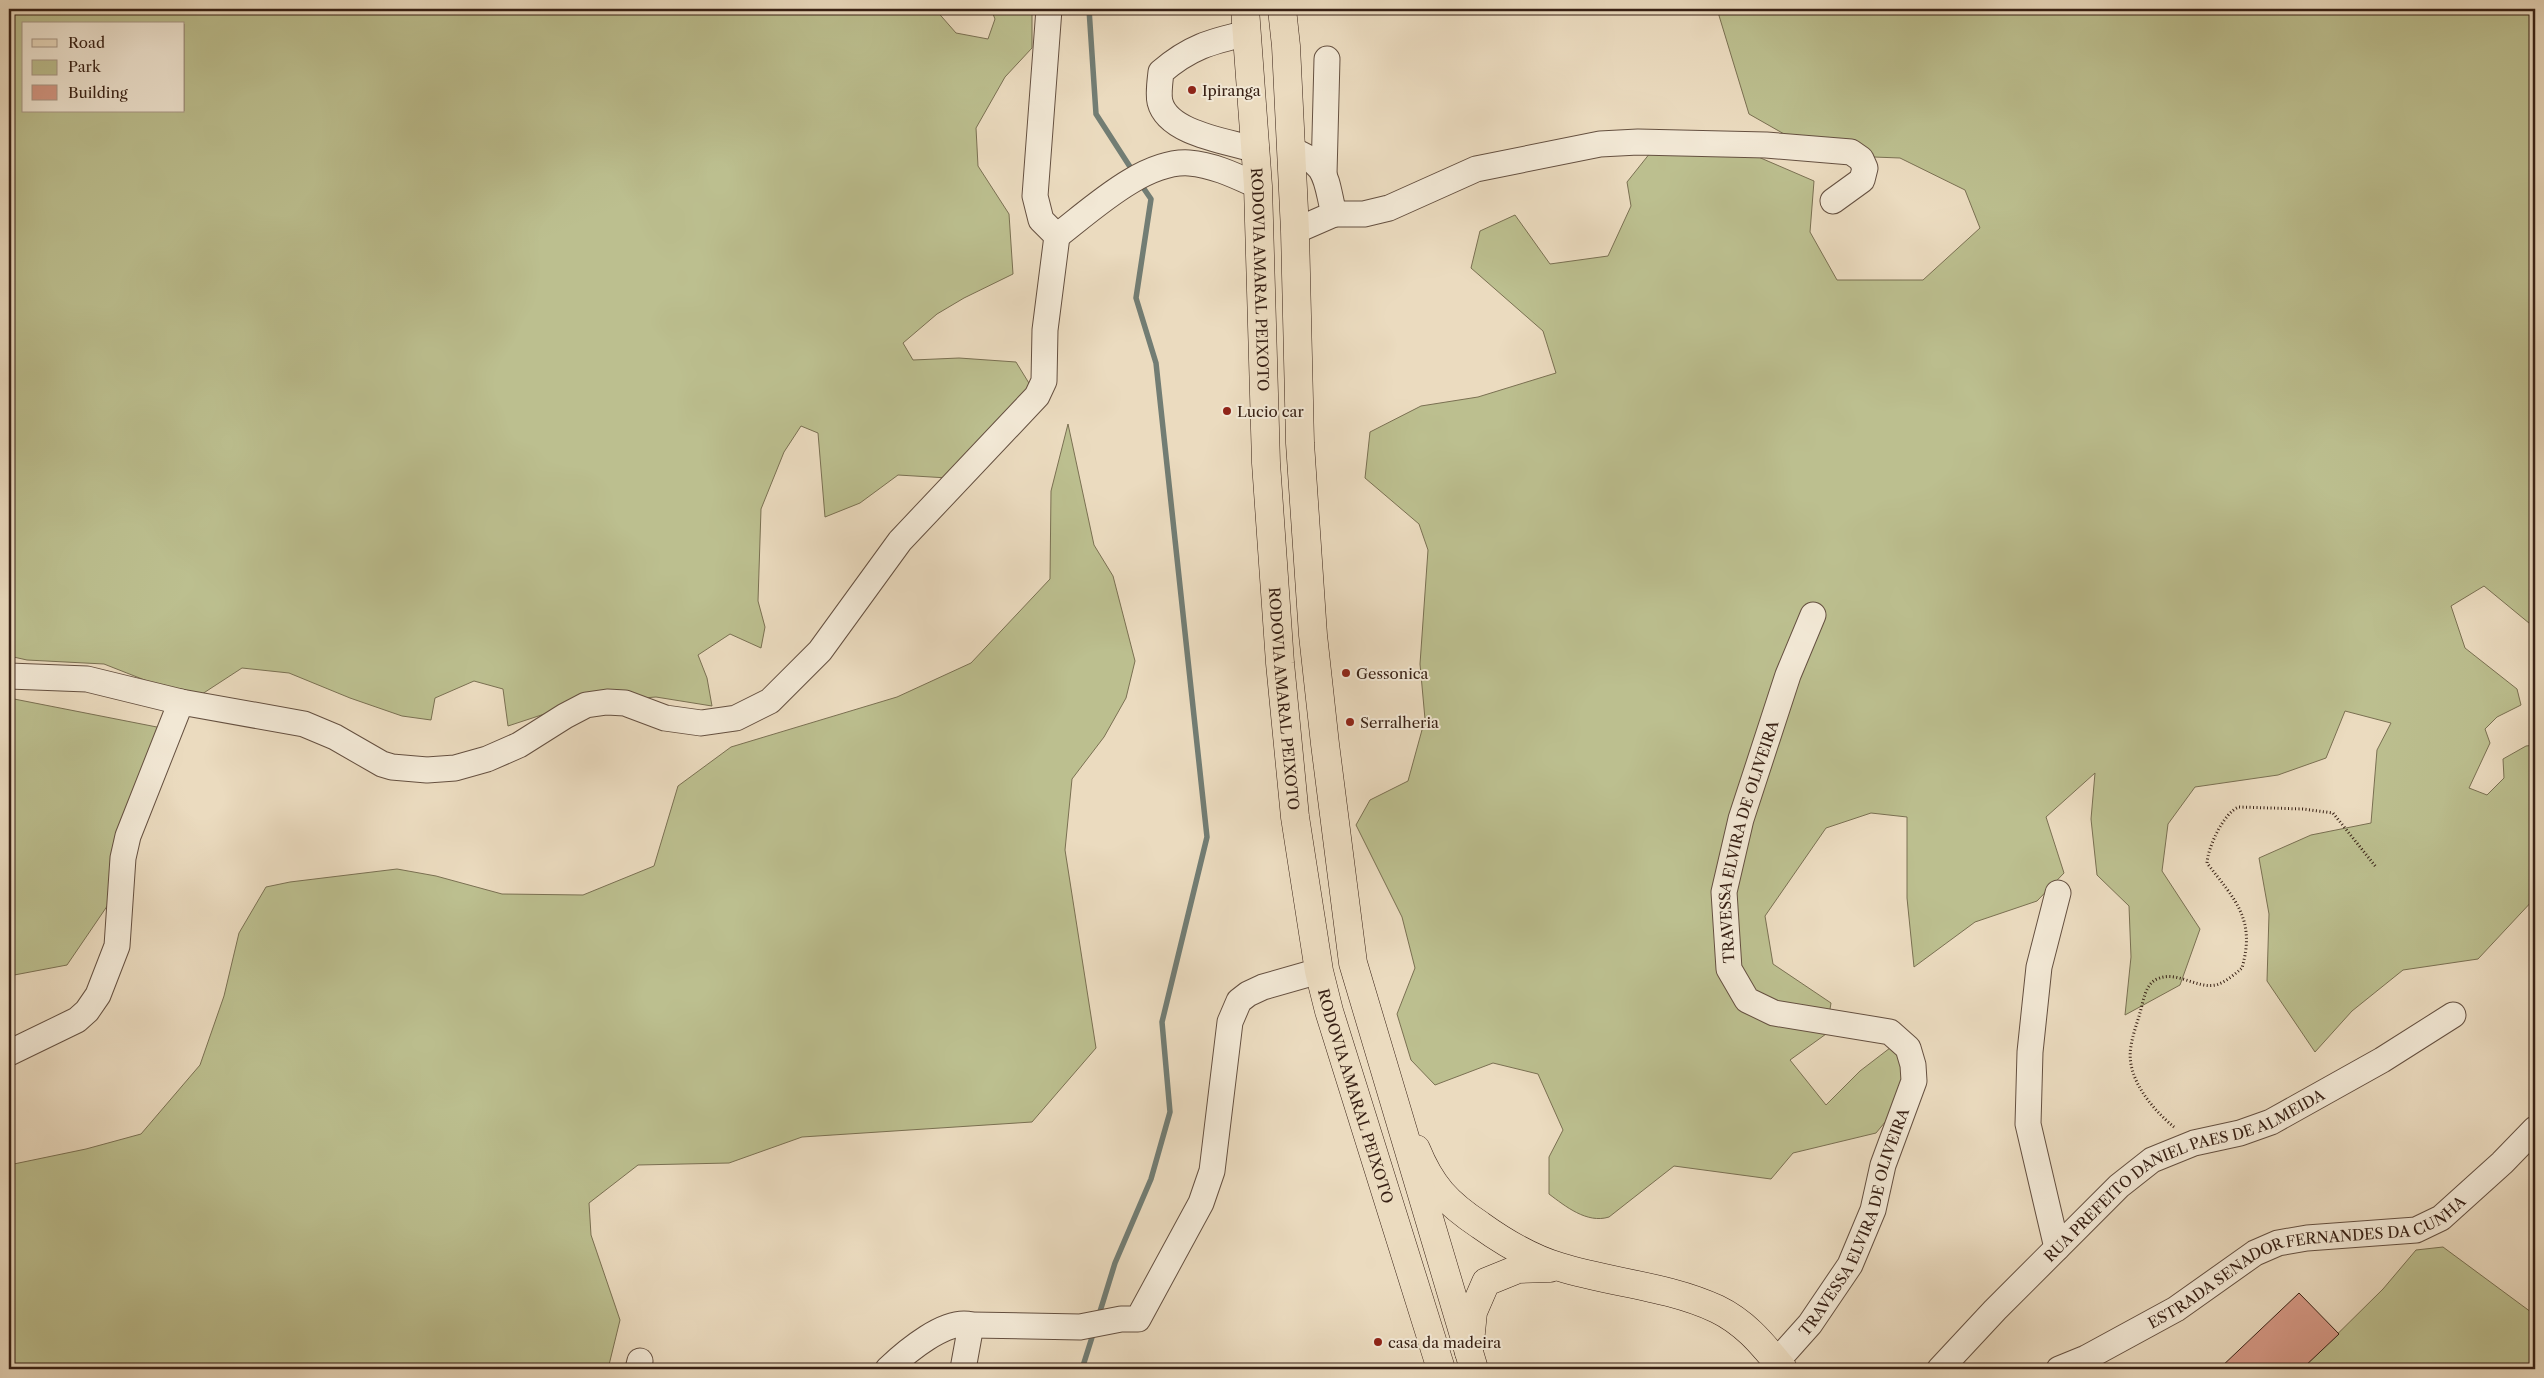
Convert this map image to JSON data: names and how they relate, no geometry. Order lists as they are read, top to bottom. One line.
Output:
{"streets":{"main road":["RODOVIA AMARAL PEIXOTO"],"street":["TRAVESSA ELVIRA DE OLIVEIRA","RUA PREFEITO DANIEL PAES DE ALMEIDA","ESTRADA SENADOR FERNANDES DA CUNHA"]},"places":["Ipiranga","Lucio car","Gessonica","Serralheria","casa da madeira"],"legend":["Road","Park","Building"]}
